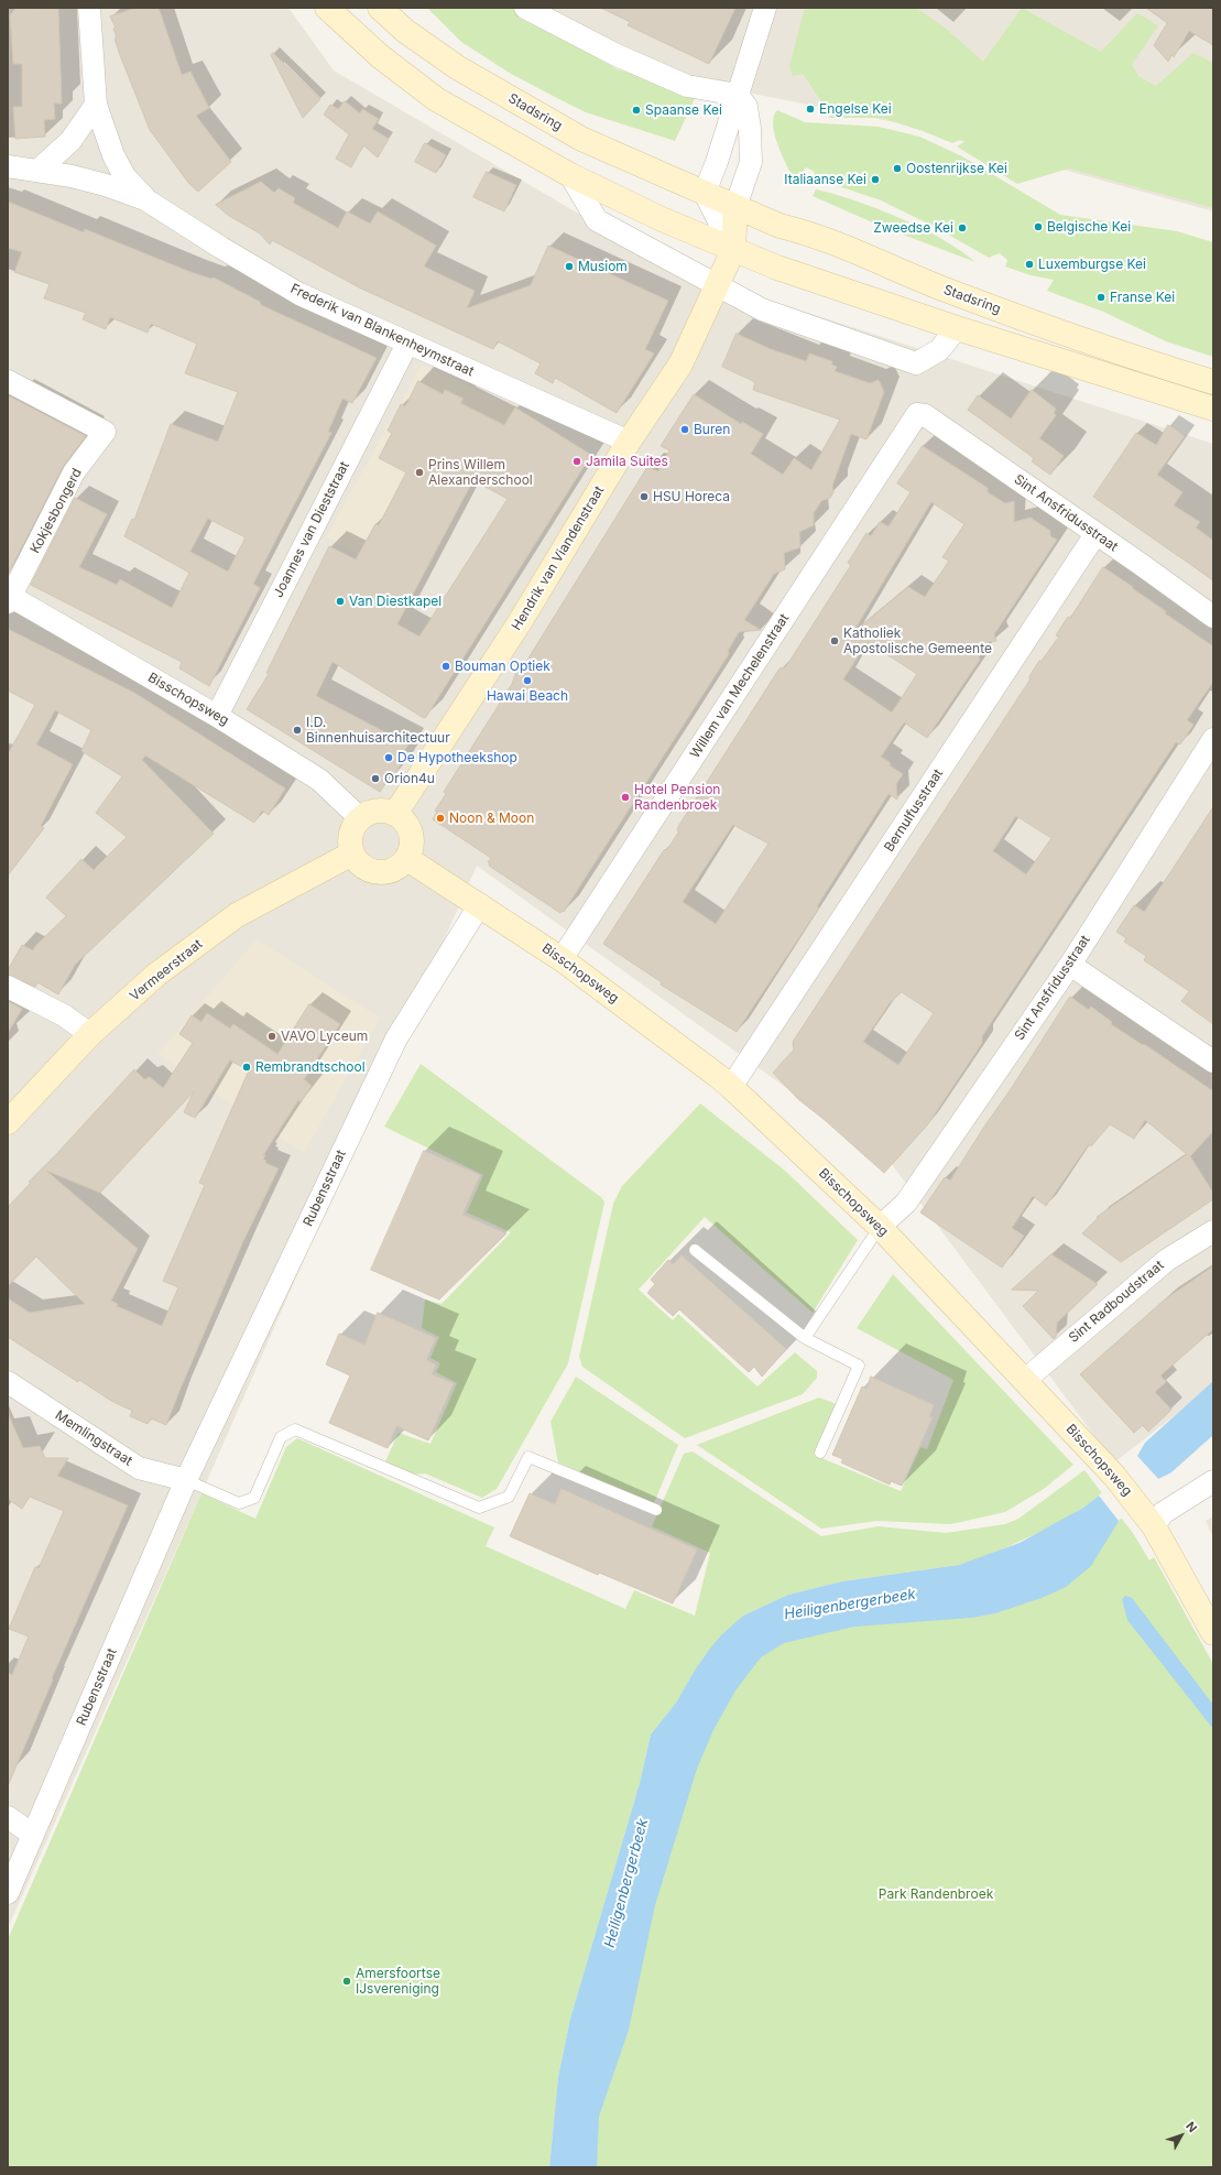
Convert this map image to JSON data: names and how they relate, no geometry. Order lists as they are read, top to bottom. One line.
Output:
{"streets":{"street":["Stadsring","Frederik van Blankenheymstraat","Kokjesbongerd","Sint Ansfridusstraat","Joannes van Dieststraat","Hendrik van Viandenstraat","Willem van Mechelenstraat","Bisschopsweg","Bernulfusstraat","Vermeerstraat","Rubensstraat","Sint Radboudstraat","Memlingstraat"]},"crossings":[["Frederik van Blankenheymstraat","Joannes van Dieststraat"],["Frederik van Blankenheymstraat","Hendrik van Viandenstraat"],["Kokjesbongerd","Bisschopsweg"],["Sint Ansfridusstraat","Willem van Mechelenstraat"],["Sint Ansfridusstraat","Bisschopsweg"],["Sint Ansfridusstraat","Bernulfusstraat"],["Joannes van Dieststraat","Bisschopsweg"],["Hendrik van Viandenstraat","Bisschopsweg"],["Hendrik van Viandenstraat","Vermeerstraat"],["Willem van Mechelenstraat","Bisschopsweg"],["Bisschopsweg","Bernulfusstraat"],["Bisschopsweg","Vermeerstraat"],["Bisschopsweg","Rubensstraat"],["Bisschopsweg","Sint Radboudstraat"],["Rubensstraat","Memlingstraat"]],"water":["Heiligenbergerbeek"],"parks":["Park Randenbroek"],"places":["Engelse Kei","Spaanse Kei","Oostenrijkse Kei","Italiaanse Kei","Belgische Kei","Zweedse Kei","Luxemburgse Kei","Musiom","Franse Kei","Buren","Jamila Suites","Prins Willem Alexanderschool","HSU Horeca","Van Diestkapel","Katholiek Apostolische Gemeente","Bouman Optiek","Hawai Beach","I.D. Binnenhuisarchitectuur","De Hypotheekshop","Orion4u","Hotel Pension Randenbroek","Noon & Moon","VAVO Lyceum","Rembrandtschool","Amersfoortse IJsvereniging"],"north":"top right"}
